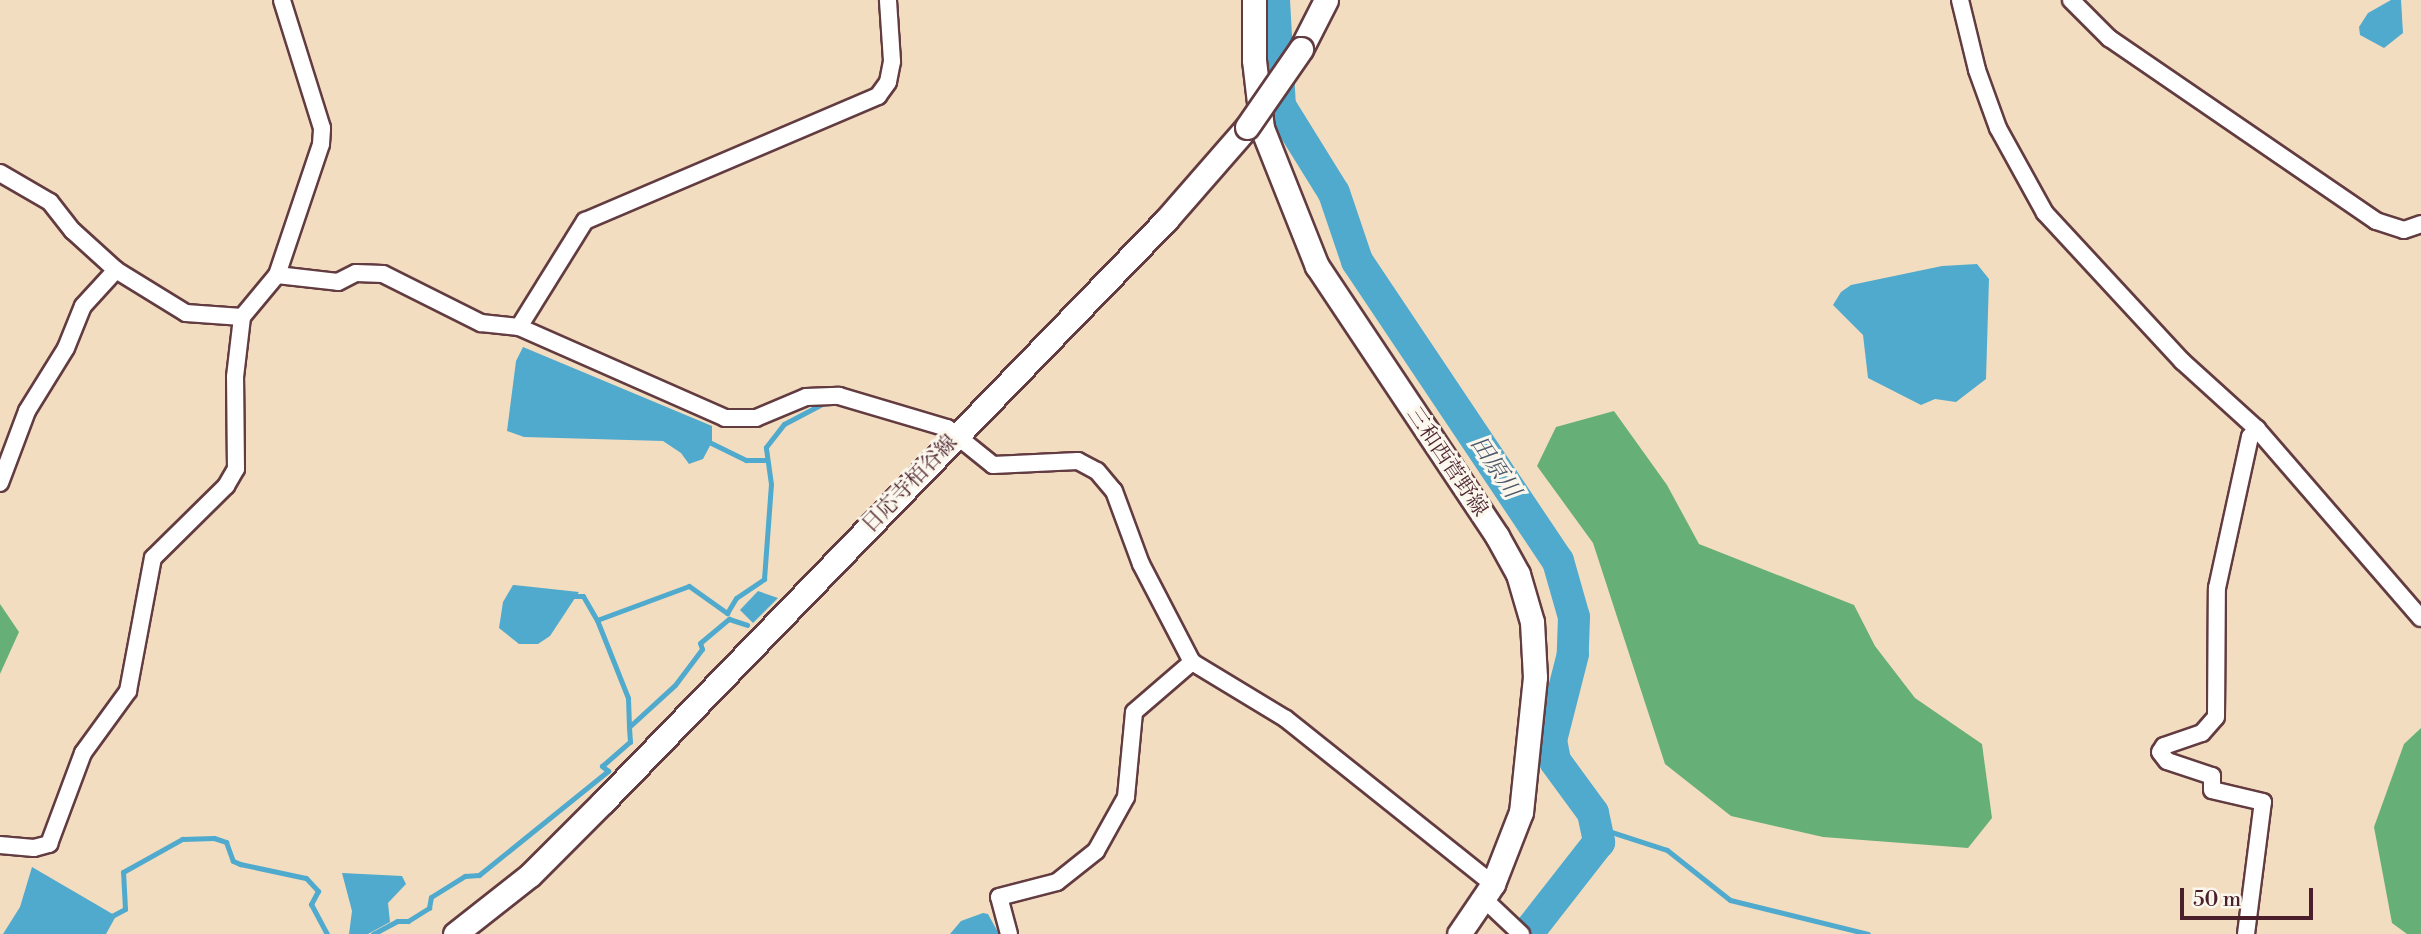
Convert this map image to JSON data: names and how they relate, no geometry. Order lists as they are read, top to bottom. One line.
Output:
{"streets":{"main road":["三和西菅野線","日応寺栢谷線"]},"water":["田原川"],"scale_bar":"50 m"}
